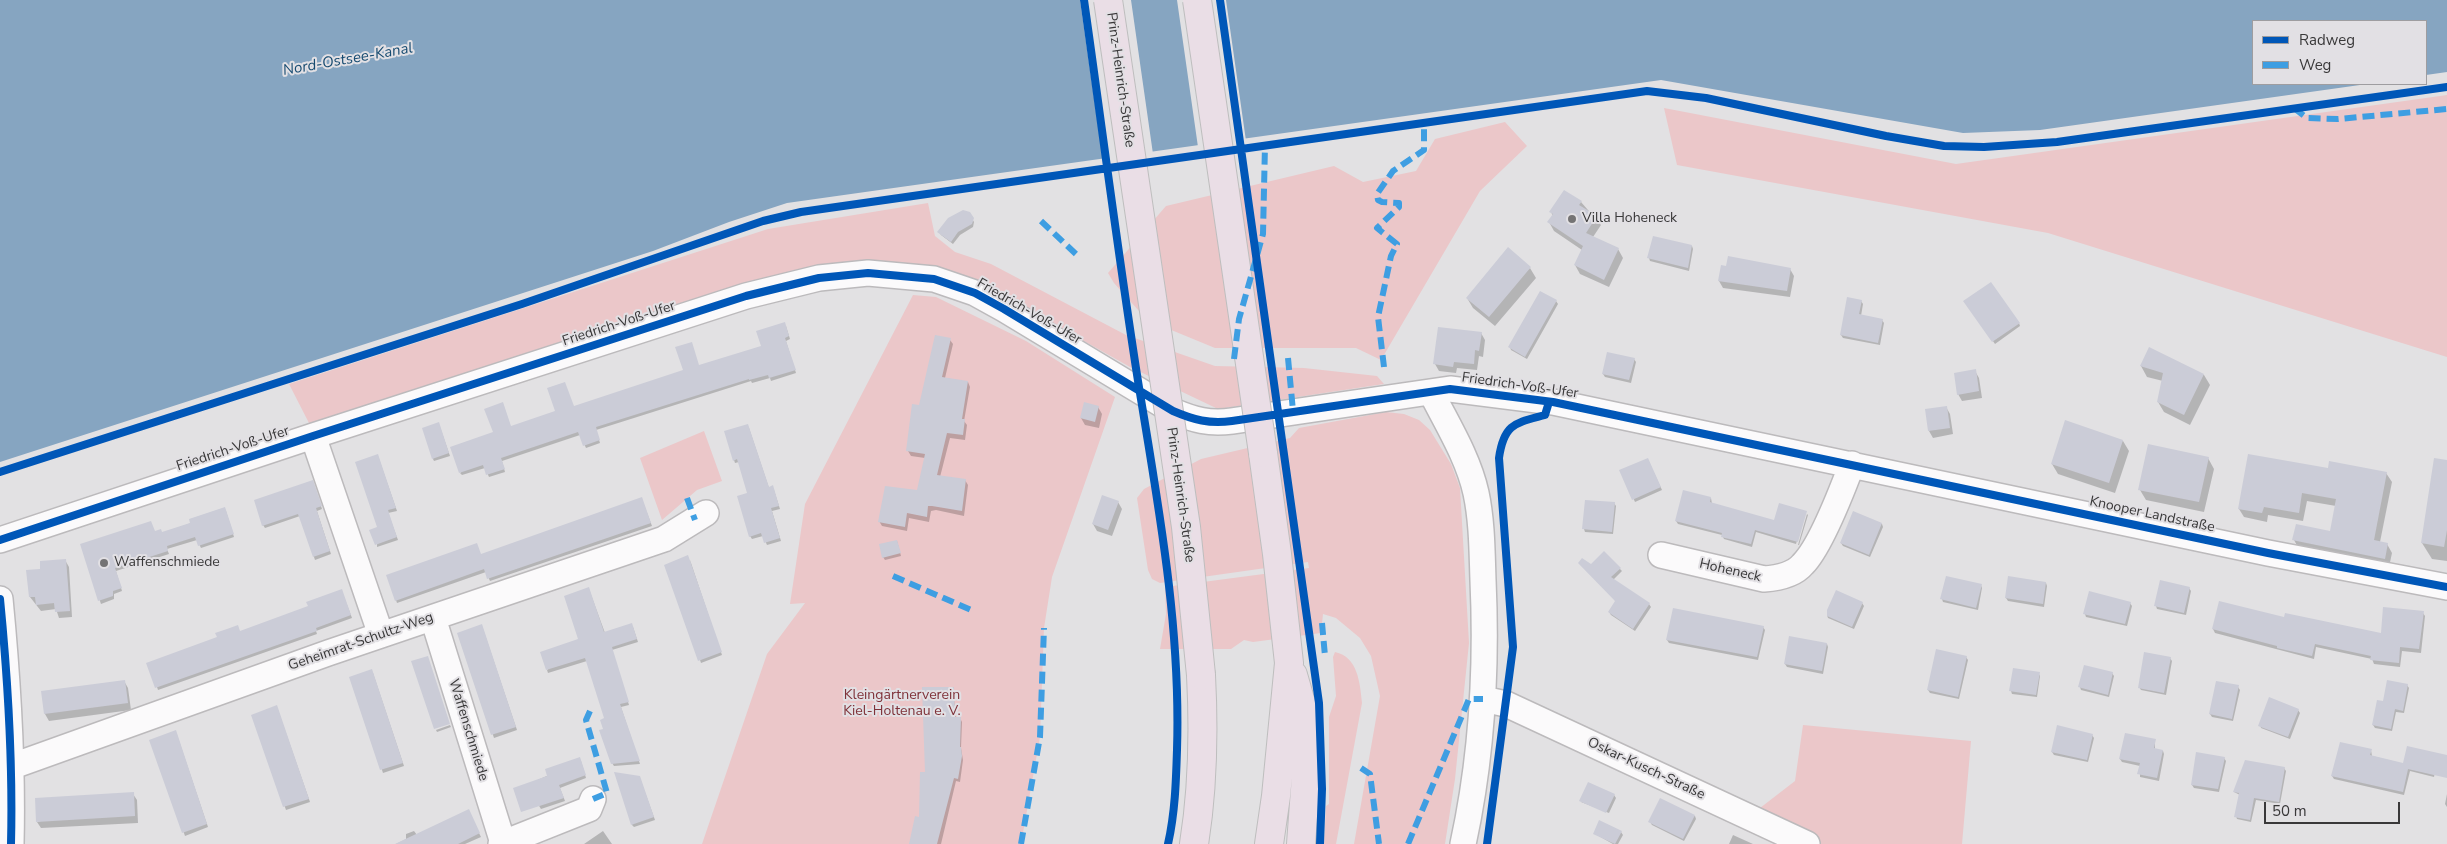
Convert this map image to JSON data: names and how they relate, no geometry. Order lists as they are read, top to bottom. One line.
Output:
{"streets":{"highway":["Prinz-Heinrich-Straße"],"street":["Friedrich-Voß-Ufer","Knooper Landstraße","Hoheneck","Geheimrat-Schultz-Weg","Waffenschmiede","Oskar-Kusch-Straße"]},"crossings":[["Friedrich-Voß-Ufer","Knooper Landstraße"],["Friedrich-Voß-Ufer","Hoheneck"],["Knooper Landstraße","Hoheneck"],["Geheimrat-Schultz-Weg","Waffenschmiede"]],"water":["Nord-Ostsee-Kanal"],"parks":["Kleingärtnerverein Kiel-Holtenau e. V."],"places":["Villa Hoheneck","Waffenschmiede"],"legend":["Radweg","Weg"],"scale_bar":"50 m"}
